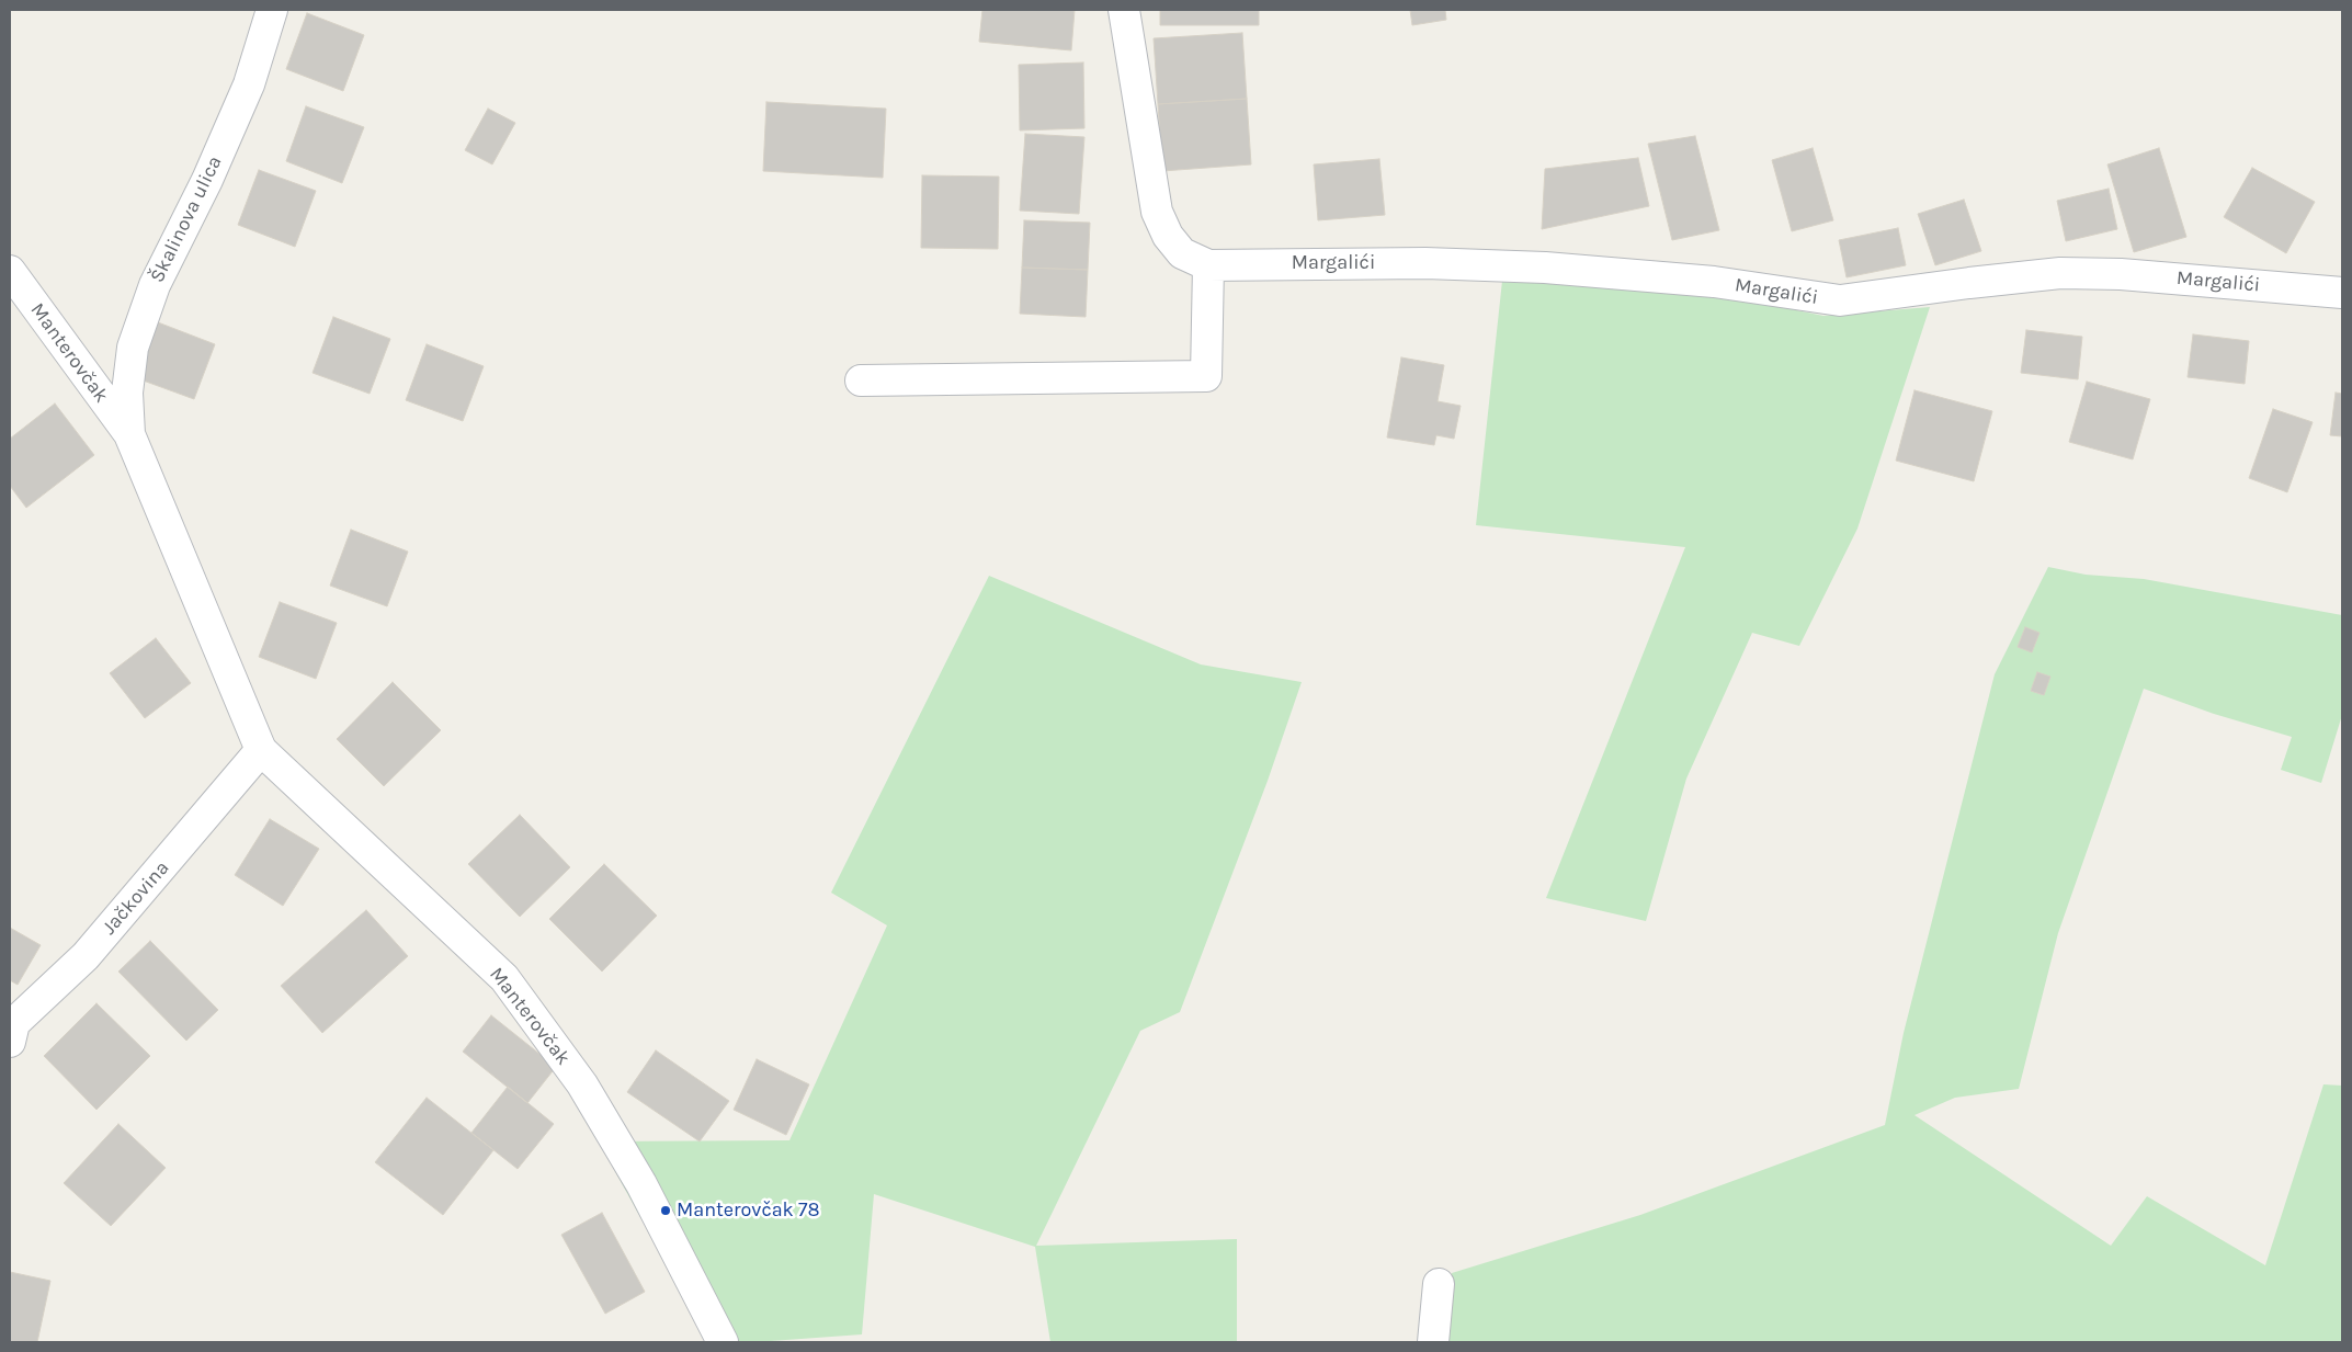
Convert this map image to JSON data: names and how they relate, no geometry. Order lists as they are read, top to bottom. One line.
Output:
{"streets":{"street":["Škalinova ulica","Margalići","Manterovčak","Jačkovina"]},"crossings":[["Škalinova ulica","Manterovčak"],["Manterovčak","Jačkovina"]],"places":["Manterovčak 78"]}
